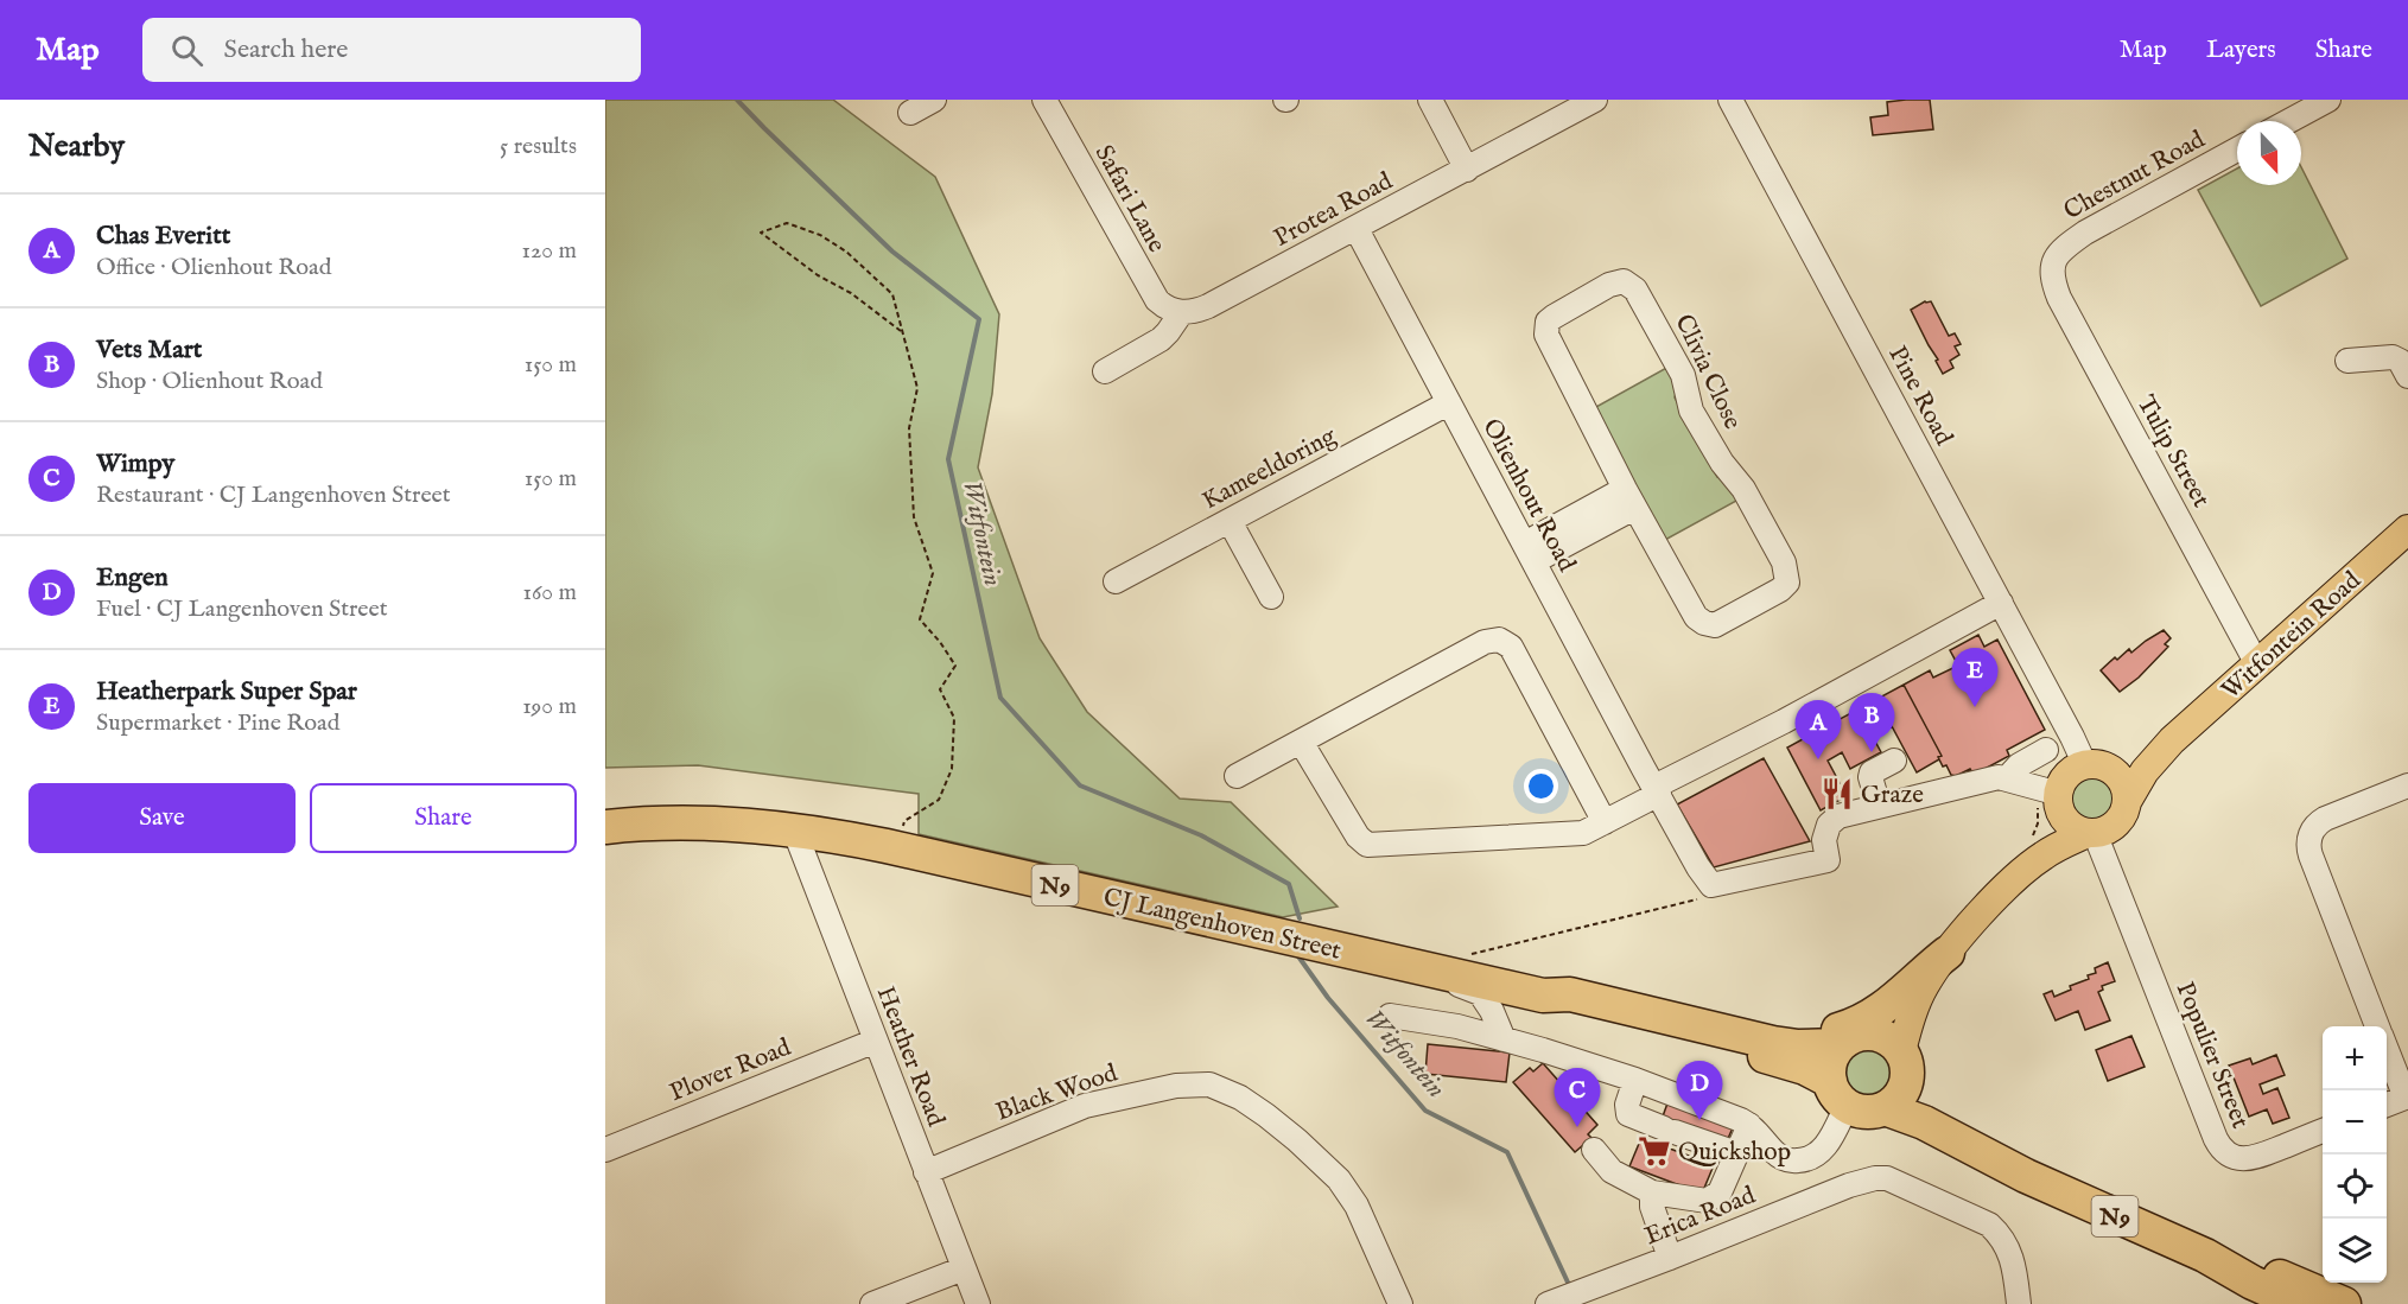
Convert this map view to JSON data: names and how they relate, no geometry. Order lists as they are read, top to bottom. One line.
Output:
{"streets":{"highway":["N9","CJ Langenhoven Street"],"main road":["Witfontein Road"],"street":["Chestnut Road","Safari Lane","Protea Road","Clivia Close","Pine Road","Tulip Street","Kameeldoring","Olienhout Road","Populier Street","Heather Road","Plover Road","Black Wood","Erica Road"]},"crossings":[["Chestnut Road","Tulip Street"],["Safari Lane","Protea Road"],["Protea Road","Olienhout Road"],["Pine Road","Witfontein Road"],["Pine Road","Populier Street"],["Tulip Street","Witfontein Road"],["Kameeldoring","Olienhout Road"],["Witfontein Road","Populier Street"],["N9","CJ Langenhoven Street"],["CJ Langenhoven Street","Heather Road"],["Heather Road","Plover Road"],["Heather Road","Black Wood"]],"water":["Witfontein"],"places":{"restaurant":["Graze"],"supermarket":["Quickshop"]},"north":"bottom","page":{"header":"Map","search":"Search here","nav":["Map","Layers","Share"],"heading":["Nearby","5 results"],"list":[{"mark":"A","name":"Chas Everitt","note":"Office · Olienhout Road","value":"120 m"},{"mark":"B","name":"Vets Mart","note":"Shop · Olienhout Road","value":"150 m"},{"mark":"C","name":"Wimpy","note":"Restaurant · CJ Langenhoven Street","value":"150 m"},{"mark":"D","name":"Engen","note":"Fuel · CJ Langenhoven Street","value":"160 m"},{"mark":"E","name":"Heatherpark Super Spar","note":"Supermarket · Pine Road","value":"190 m"}],"pins":["E","B","A","D","C"],"buttons":["Save","Share"],"map_buttons":["+","−"]}}
